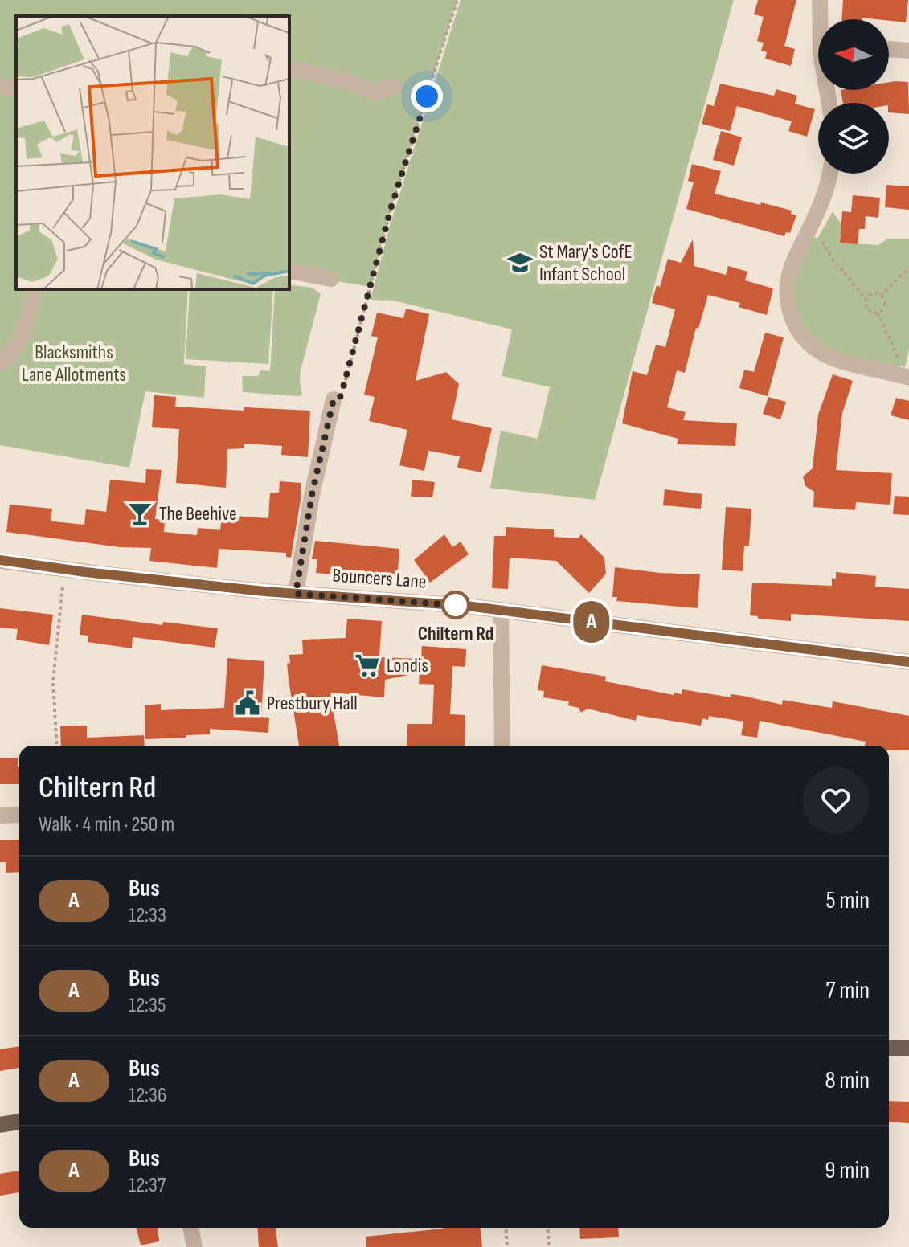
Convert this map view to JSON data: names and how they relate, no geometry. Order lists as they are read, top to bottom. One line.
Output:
{"streets":{"street":["Bouncers Lane"]},"parks":["Blacksmiths Lane Allotments"],"places":{"school or university":["St Mary's CofE Infant School"],"bar":["The Beehive"],"other":["Chiltern Rd"],"supermarket":["Londis"],"public building":["Prestbury Hall"]},"lines":["bus line A"],"north":"left","page":{"on_map":"A","heading":["Chiltern Rd","Walk · 4 min · 250 m"],"list":[{"mark":"A","name":"Bus","note":"12:33","value":"5 min"},{"mark":"A","name":"Bus","note":"12:35","value":"7 min"},{"mark":"A","name":"Bus","note":"12:36","value":"8 min"},{"mark":"A","name":"Bus","note":"12:37","value":"9 min"}]}}
